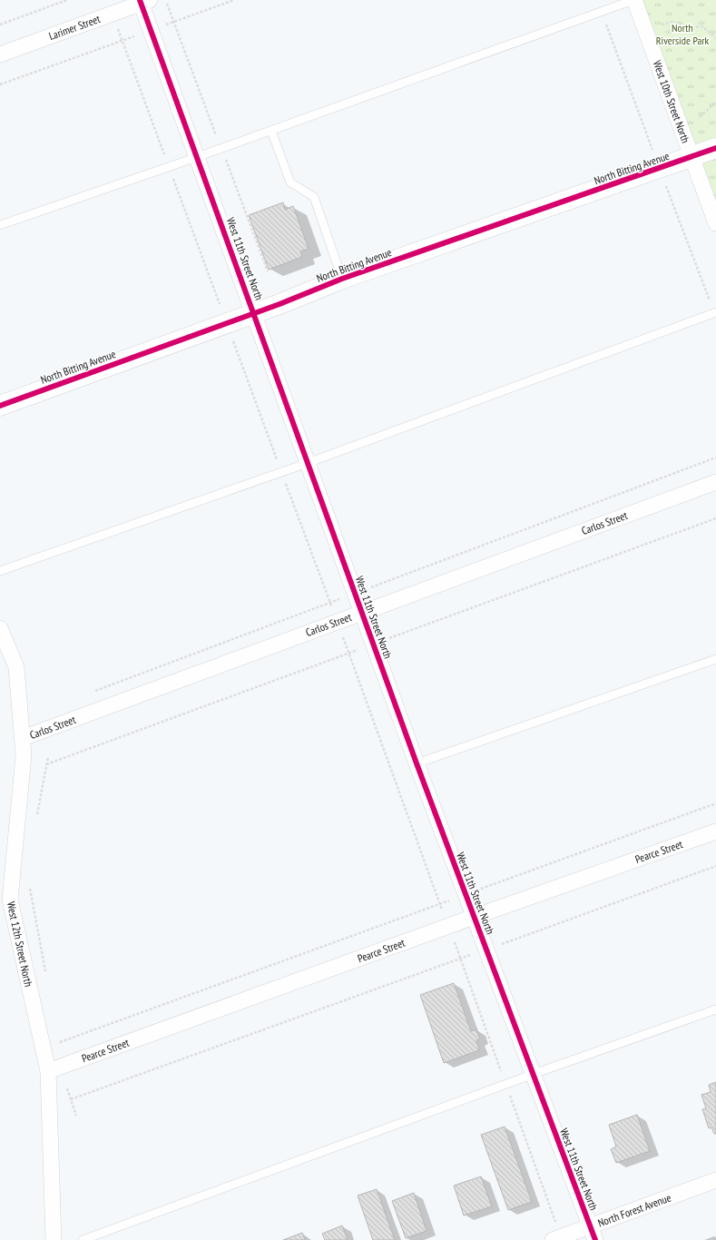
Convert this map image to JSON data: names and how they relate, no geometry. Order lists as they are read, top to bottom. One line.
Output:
{"streets":{"street":["Larimer Street","West 10th Street North","North Bitting Avenue","West 11th Street North","Carlos Street","Pearce Street","West 12th Street North","North Forest Avenue"]},"crossings":[["Larimer Street","West 11th Street North"],["West 10th Street North","North Bitting Avenue"],["North Bitting Avenue","West 11th Street North"],["West 11th Street North","Carlos Street"],["West 11th Street North","Pearce Street"],["West 11th Street North","North Forest Avenue"],["Carlos Street","West 12th Street North"],["Pearce Street","West 12th Street North"]],"parks":["North Riverside Park"]}
